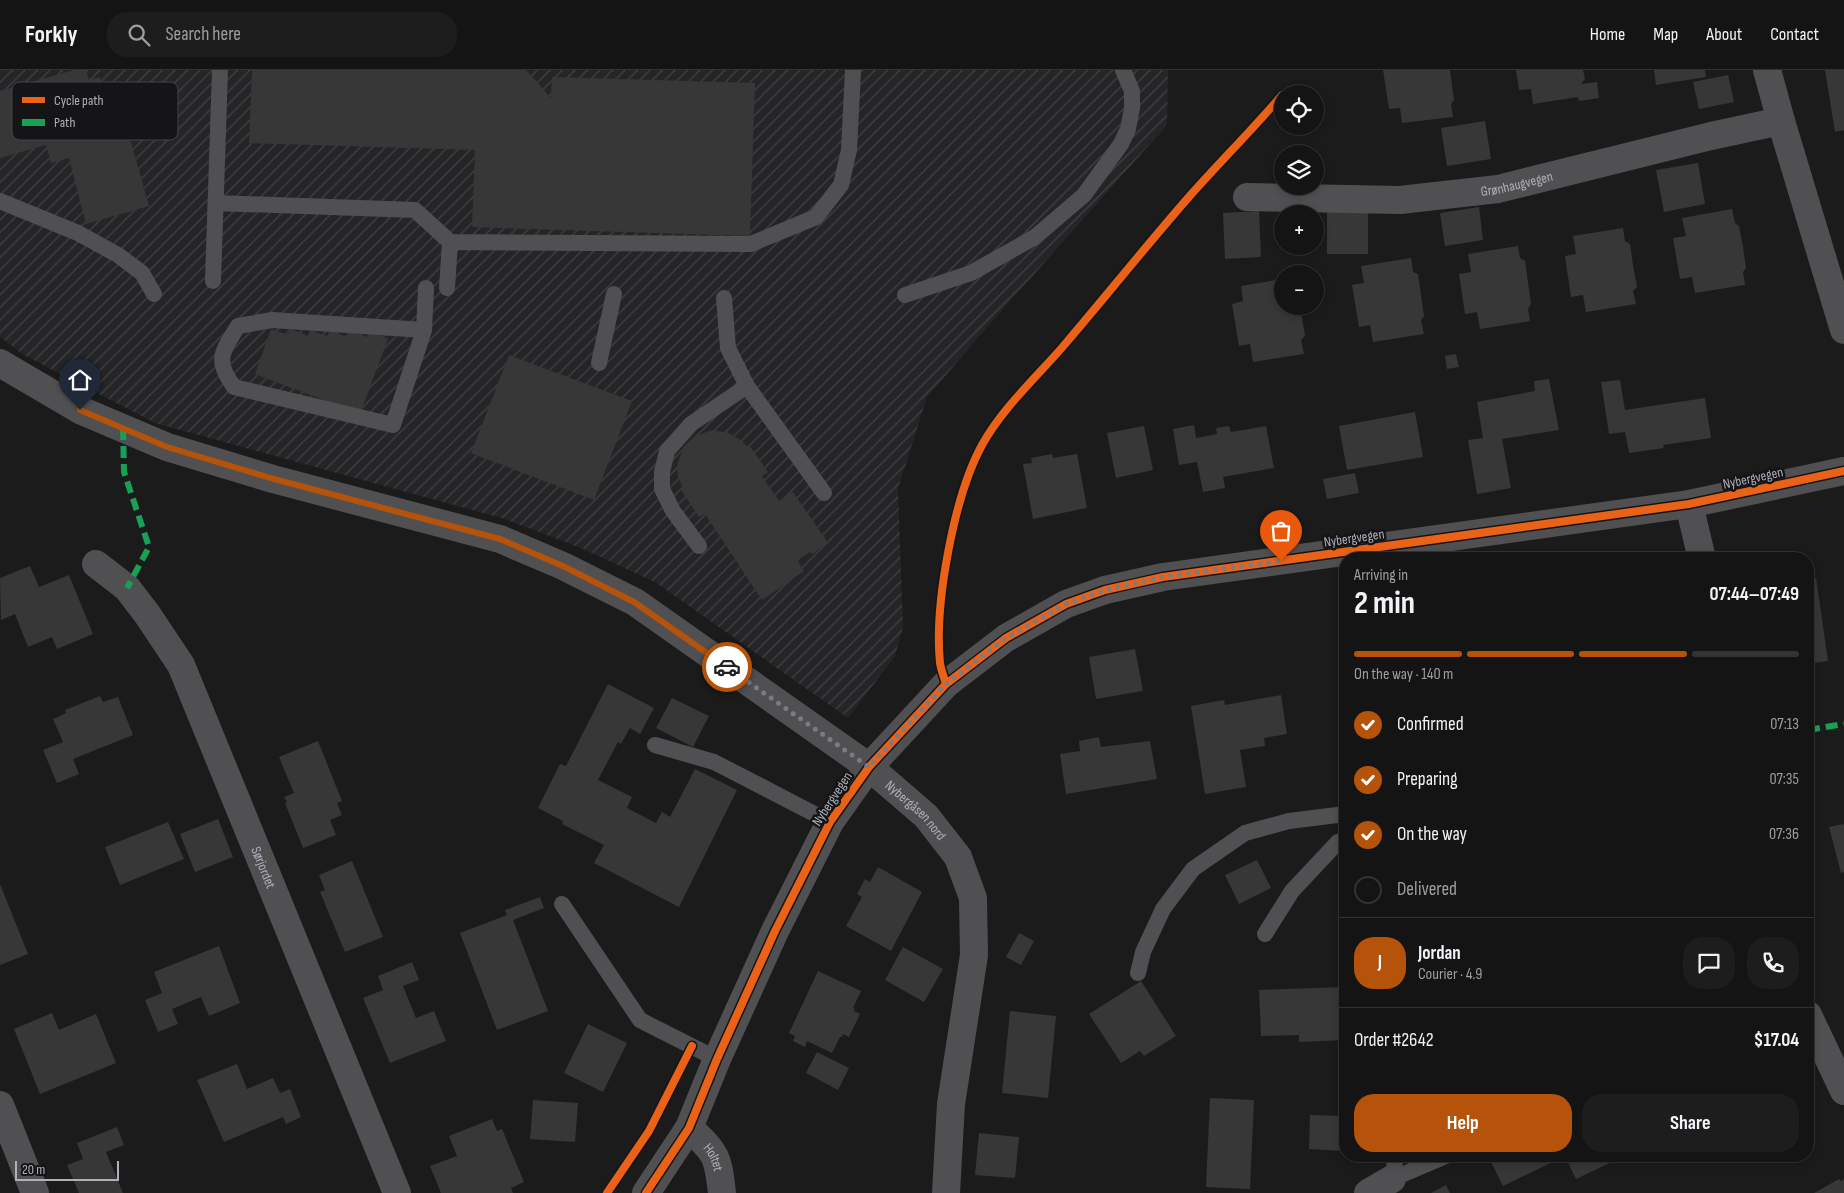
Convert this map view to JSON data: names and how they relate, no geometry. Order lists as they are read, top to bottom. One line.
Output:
{"streets":{"street":["Grønhaugvegen","Nybergvegen","Nybergåsen nord","Sørjordet","Holtet"]},"crossings":[["Nybergvegen","Nybergåsen nord"],["Nybergvegen","Holtet"]],"legend":["Cycle path","Path"],"scale_bar":"20 m","page":{"header":"Forkly","search":"Search here","nav":["Home","Map","About","Contact"],"map_buttons":["+","−"],"heading":["2 min","Arriving in","07:44–07:49"],"panel":["Jordan","Courier · 4.9","Order #2642","$17.04"],"bar":"On the way · 140 m","list":[["Confirmed","07:13"],["Preparing","07:35"],["On the way","07:36"],"Delivered"],"round":"J","buttons":["Help","Share"],"scale":"20 m"}}
